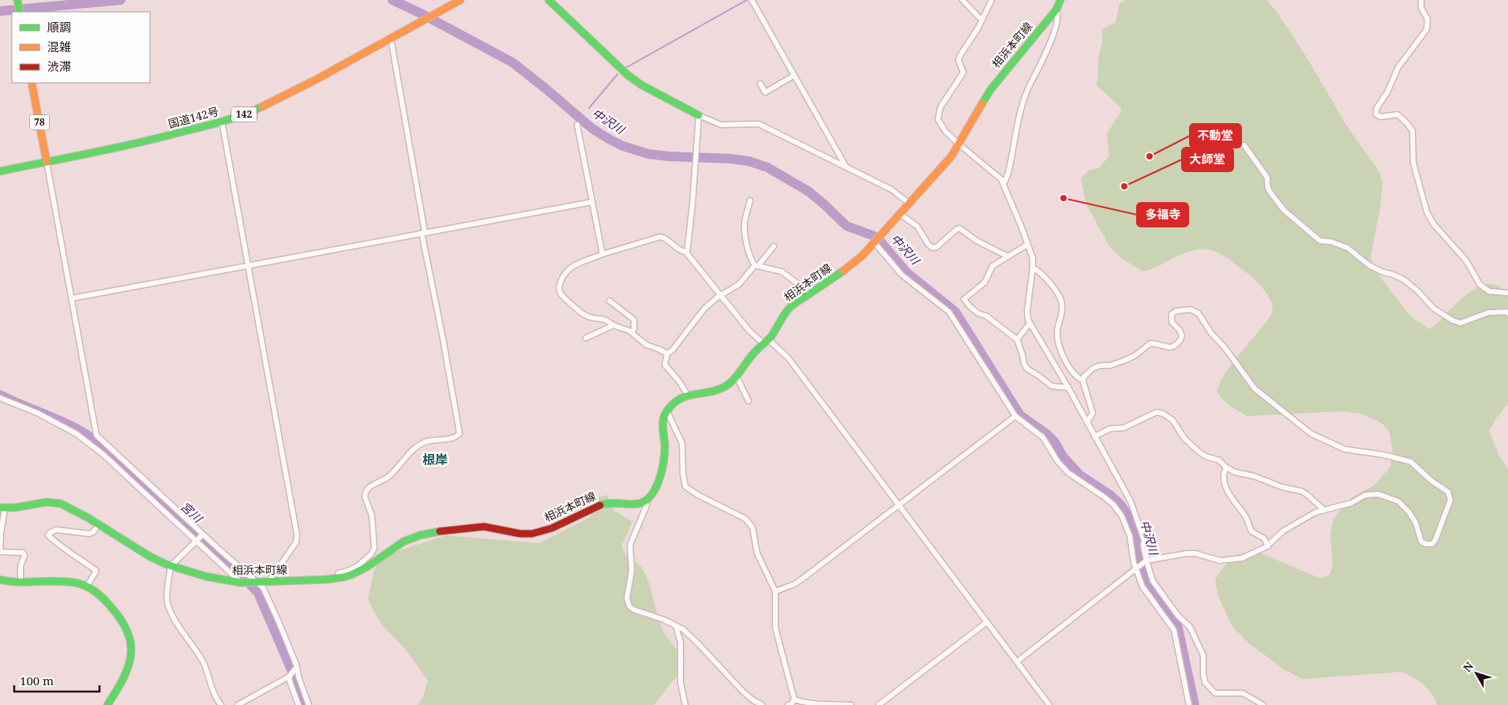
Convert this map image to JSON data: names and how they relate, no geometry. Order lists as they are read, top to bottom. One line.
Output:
{"streets":{"main road":["相浜本町線","142","国道142号","78"]},"crossings":[["国道142号","78"]],"districts":["根岸"],"water":["中沢川","宮川"],"places":["不動堂","大師堂","多福寺"],"legend":["順調","混雑","渋滞"],"scale_bar":"100 m","north":"top left"}
